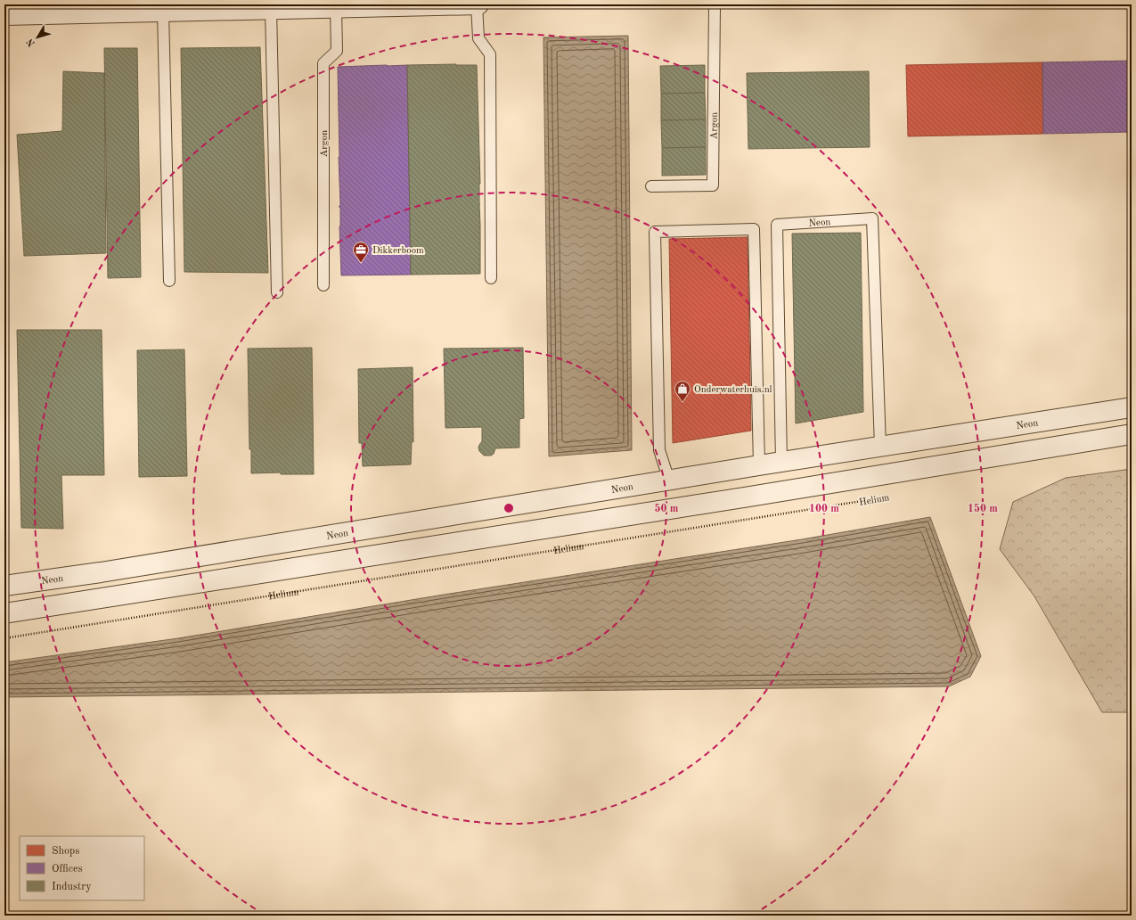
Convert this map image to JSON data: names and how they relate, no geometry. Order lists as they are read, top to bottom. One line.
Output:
{"streets":{"street":["Neon"],"lane":["Argon"],"path":["Helium"]},"places":{"office":["Dikkerboom"],"shop":["Onderwaterhuis.nl"]},"legend":["Shops","Offices","Industry"],"north":"bottom left","rings":["50 m","100 m","150 m"]}
